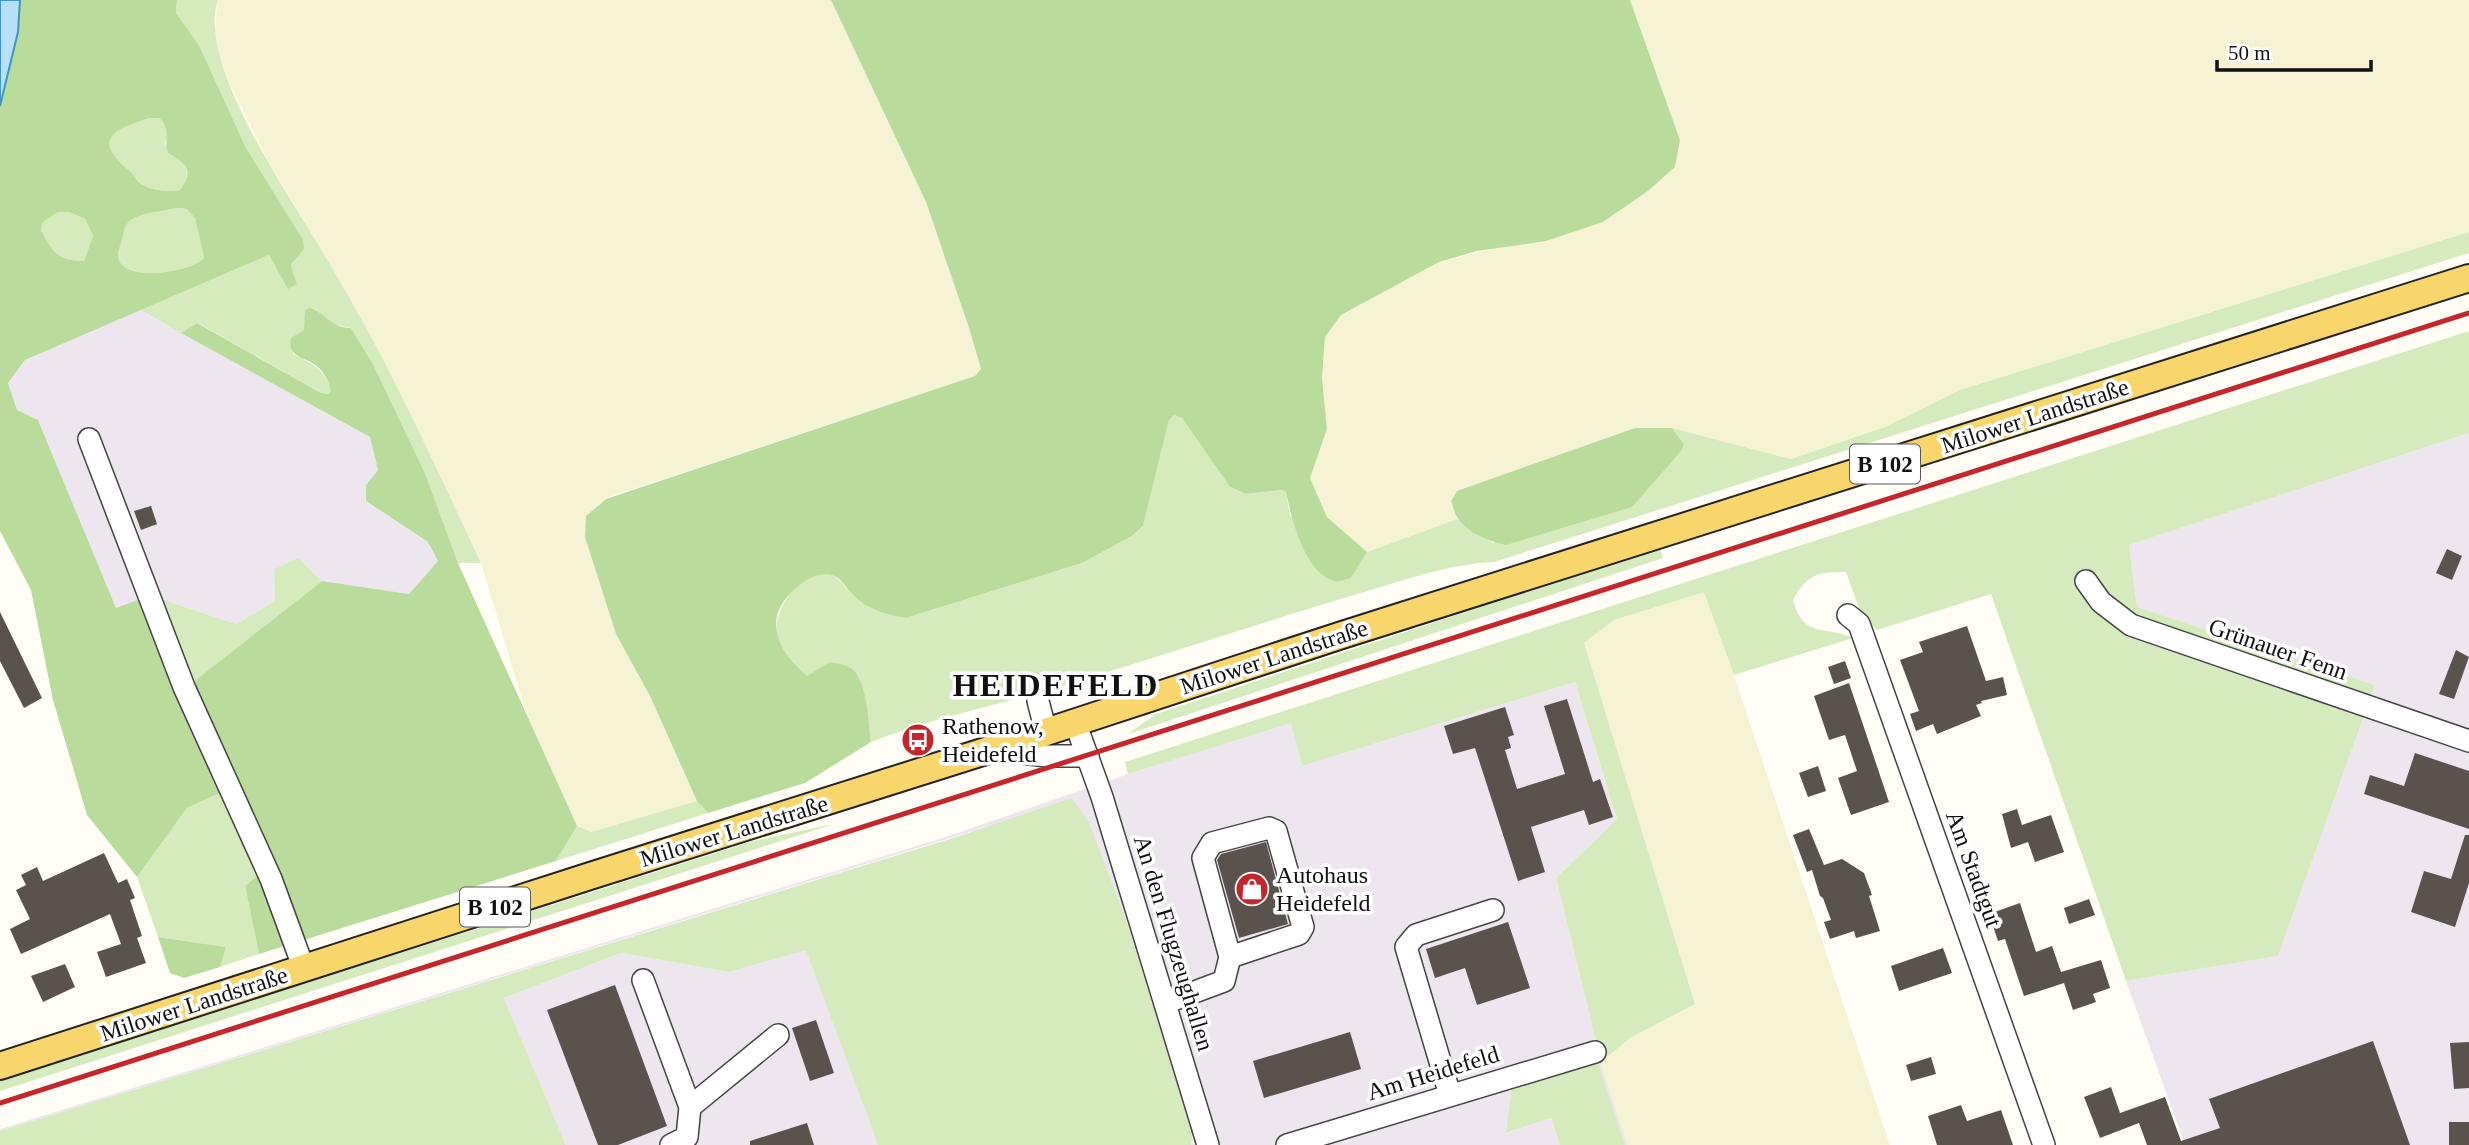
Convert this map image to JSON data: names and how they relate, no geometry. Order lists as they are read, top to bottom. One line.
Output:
{"streets":{"main road":["Milower Landstraße","B 102"],"street":["Grünauer Fenn","Am Stadtgut","An den Flugzeughallen","Am Heidefeld"]},"crossings":[["Milower Landstraße","An den Flugzeughallen"]],"districts":["HEIDEFELD"],"places":{"bus stop":["Rathenow, Heidefeld"],"shop":["Autohaus Heidefeld"]},"scale_bar":"50 m"}
